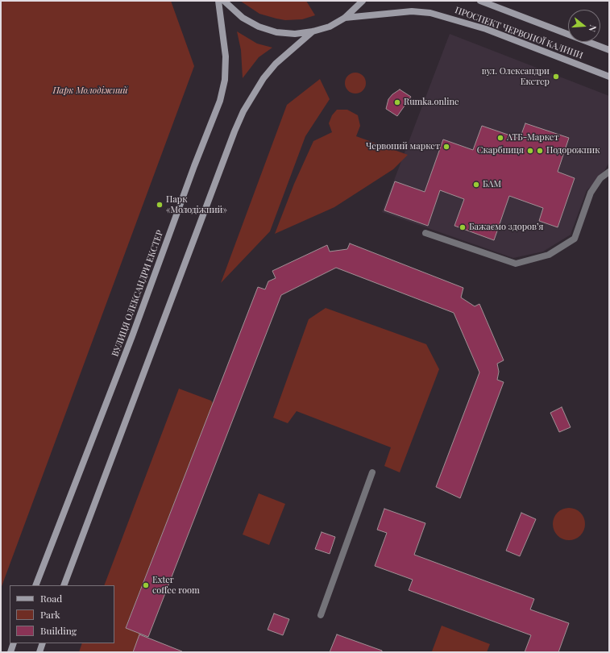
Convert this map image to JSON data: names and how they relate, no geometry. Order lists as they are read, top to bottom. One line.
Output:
{"streets":{"street":["ПРОСПЕКТ ЧЕРВОНОЇ КАЛИНИ","ВУЛИЦЯ ОЛЕКСАНДРИ ЕКСТЕР"]},"parks":["Парк Молодіжний"],"places":["вул. Олександри Екстер","Rumka.online","АТБ-Маркет","Червоний маркет","Скарбниця","Подорожник","БАМ","Парк «Молодіжний»","Бажаємо здоровʼя","Exter coffee room"],"legend":["Road","Park","Building"],"north":"right"}
